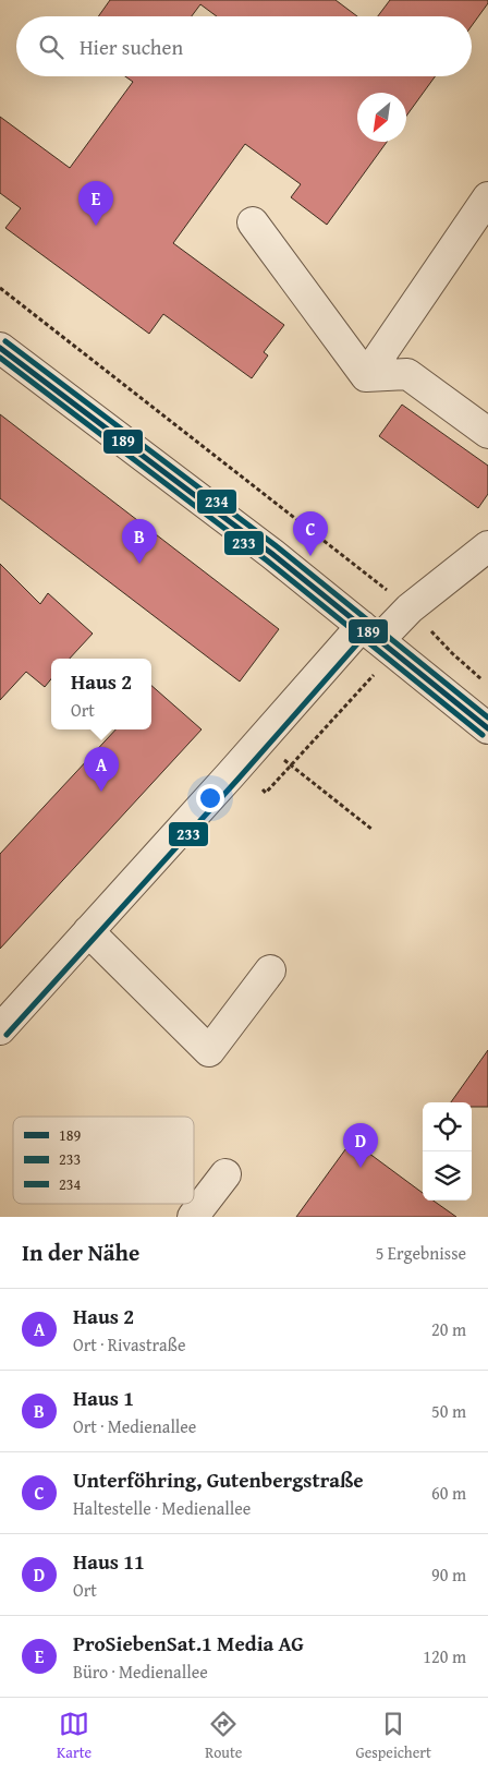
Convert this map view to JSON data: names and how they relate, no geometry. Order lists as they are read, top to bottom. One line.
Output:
{"lines":["transit line 234","transit line 189","transit line 233"],"legend":["189","233","234"],"north":"bottom left","page":{"search":"Hier suchen","pins":["E","C","B","A","D"],"popup":["Haus 2","Ort"],"heading":["In der Nähe","5 Ergebnisse"],"list":[{"mark":"A","name":"Haus 2","note":"Ort · Rivastraße","value":"20 m"},{"mark":"B","name":"Haus 1","note":"Ort · Medienallee","value":"50 m"},{"mark":"C","name":"Unterföhring, Gutenbergstraße","note":"Haltestelle · Medienallee","value":"60 m"},{"mark":"D","name":"Haus 11","note":"Ort","value":"90 m"},{"mark":"E","name":"ProSiebenSat.1 Media AG","note":"Büro · Medienallee","value":"120 m"}],"nav":["Karte","Route","Gespeichert"]}}
